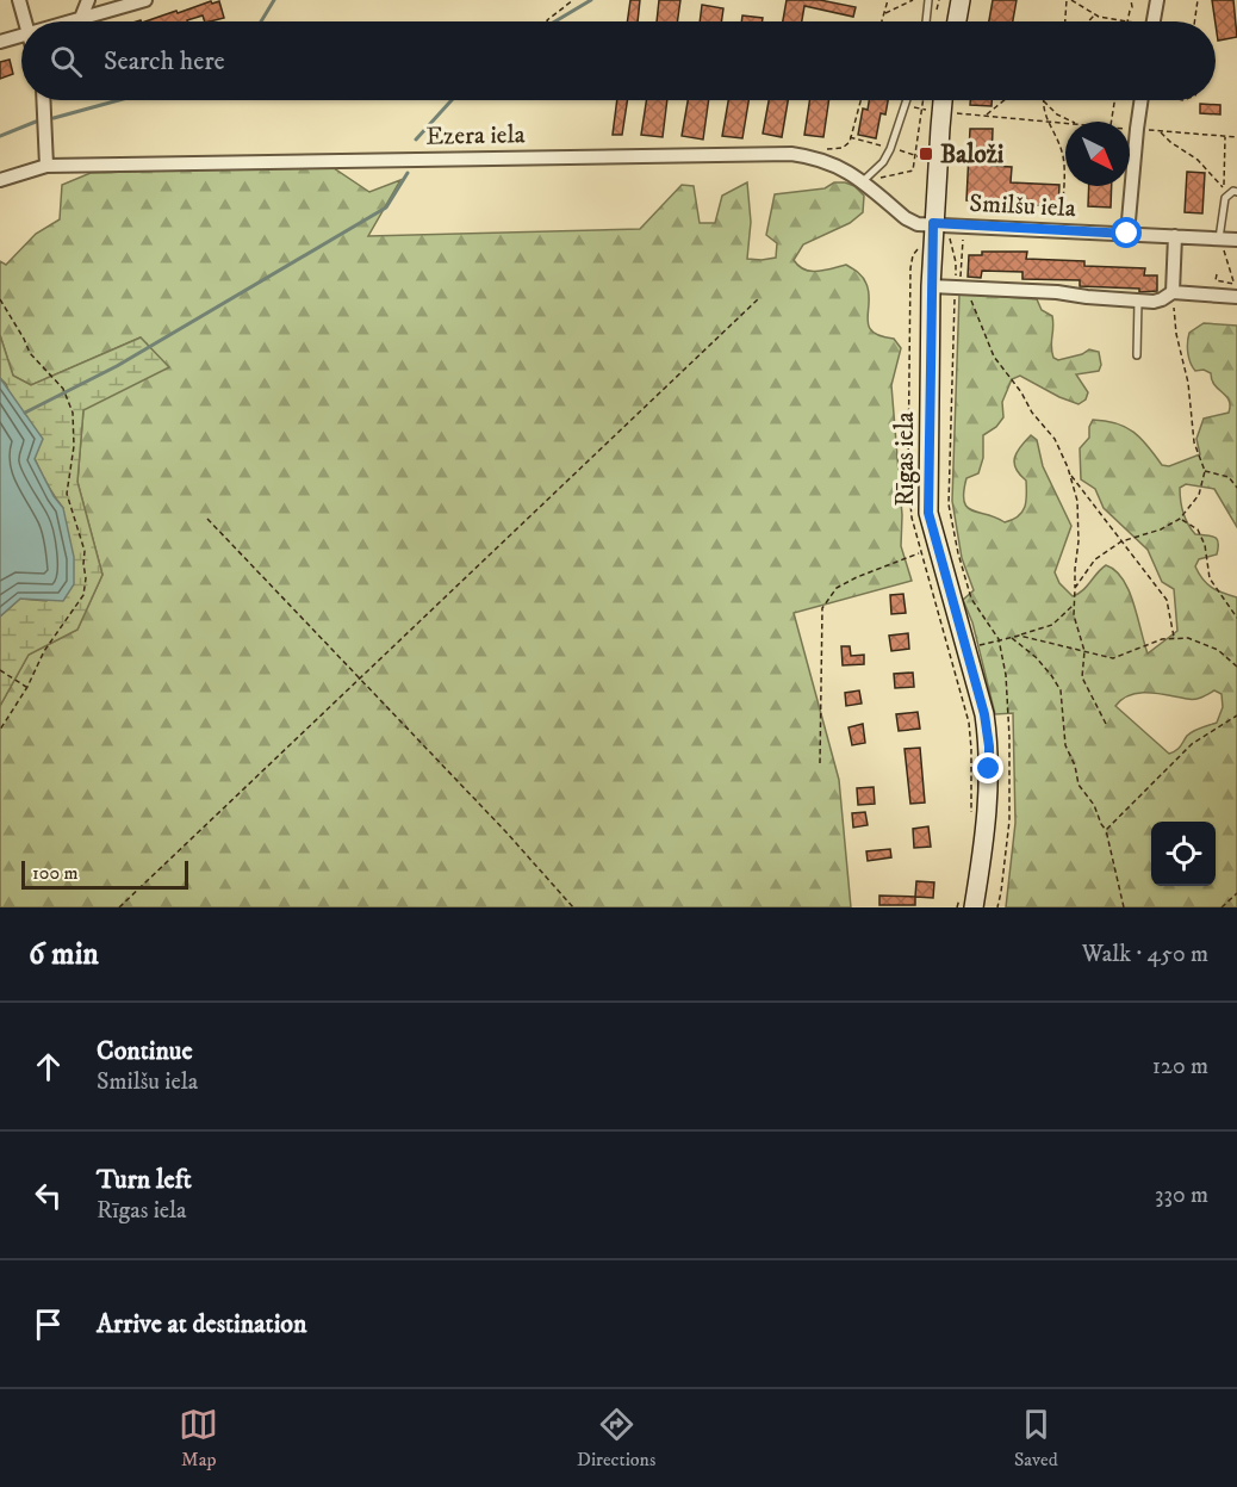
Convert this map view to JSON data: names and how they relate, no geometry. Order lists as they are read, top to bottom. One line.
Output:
{"streets":{"main road":["Rīgas iela"],"street":["Ezera iela","Smilšu iela"]},"crossings":[["Ezera iela","Smilšu iela"],["Ezera iela","Rīgas iela"],["Smilšu iela","Rīgas iela"]],"places":{"transit":["Baloži"]},"scale_bar":"100 m","north":"bottom right","page":{"search":"Search here","scale":"100 m","heading":["6 min","Walk · 450 m"],"list":[["Continue","Smilšu iela","120 m"],["Turn left","Rīgas iela","330 m"],"Arrive at destination"],"nav":["Map","Directions","Saved"]}}
